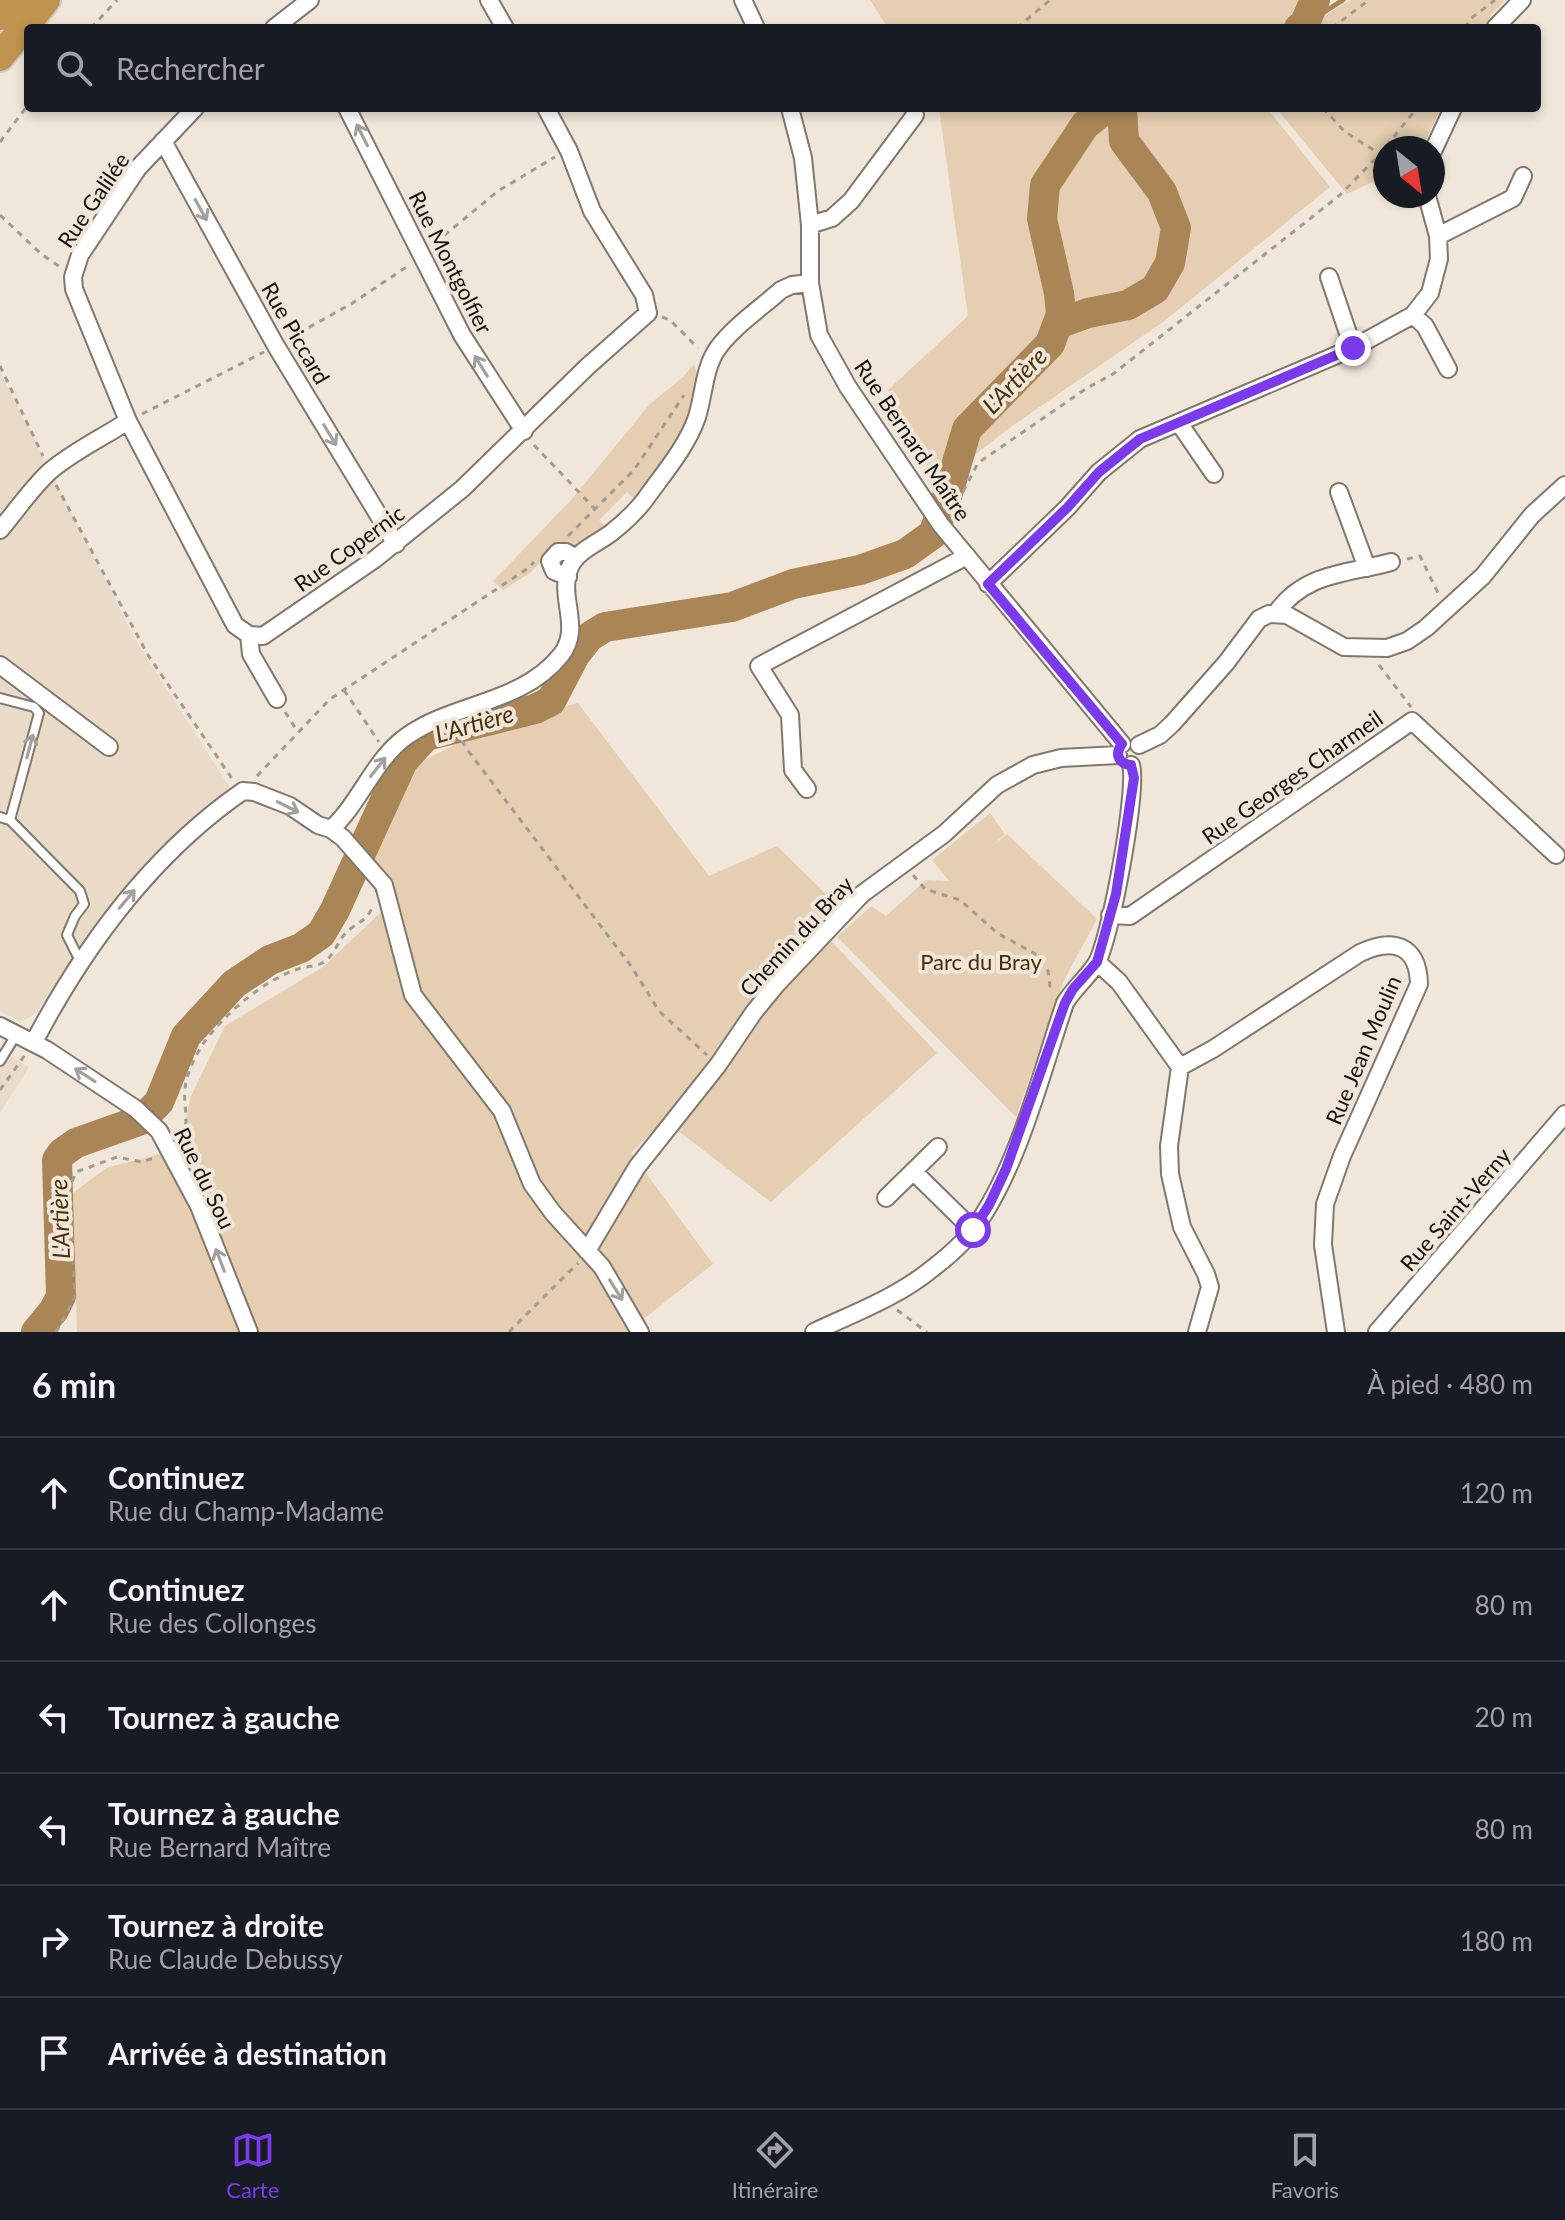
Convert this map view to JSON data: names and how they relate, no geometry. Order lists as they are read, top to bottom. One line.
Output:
{"streets":{"street":["Rue Galilée","Rue Montgolfier","Rue Piccard","Rue Bernard Maître","Rue Copernic","Rue Georges Charmeil","Chemin du Bray","Rue Jean Moulin","Rue du Sou","Rue Saint-Verny"]},"crossings":[["Rue Galilée","Rue Piccard"],["Rue Montgolfier","Rue Copernic"],["Rue Piccard","Rue Copernic"],["Rue Bernard Maître","Chemin du Bray"]],"one_way":["Rue Montgolfier","Rue Piccard","Rue du Sou"],"water":["L'Artière"],"parks":["Parc du Bray"],"north":"bottom right","page":{"search":"Rechercher","heading":["6 min","À pied · 480 m"],"list":[["Continuez","Rue du Champ-Madame","120 m"],["Continuez","Rue des Collonges","80 m"],["Tournez à gauche","20 m"],["Tournez à gauche","Rue Bernard Maître","80 m"],["Tournez à droite","Rue Claude Debussy","180 m"],"Arrivée à destination"],"nav":["Carte","Itinéraire","Favoris"]}}
